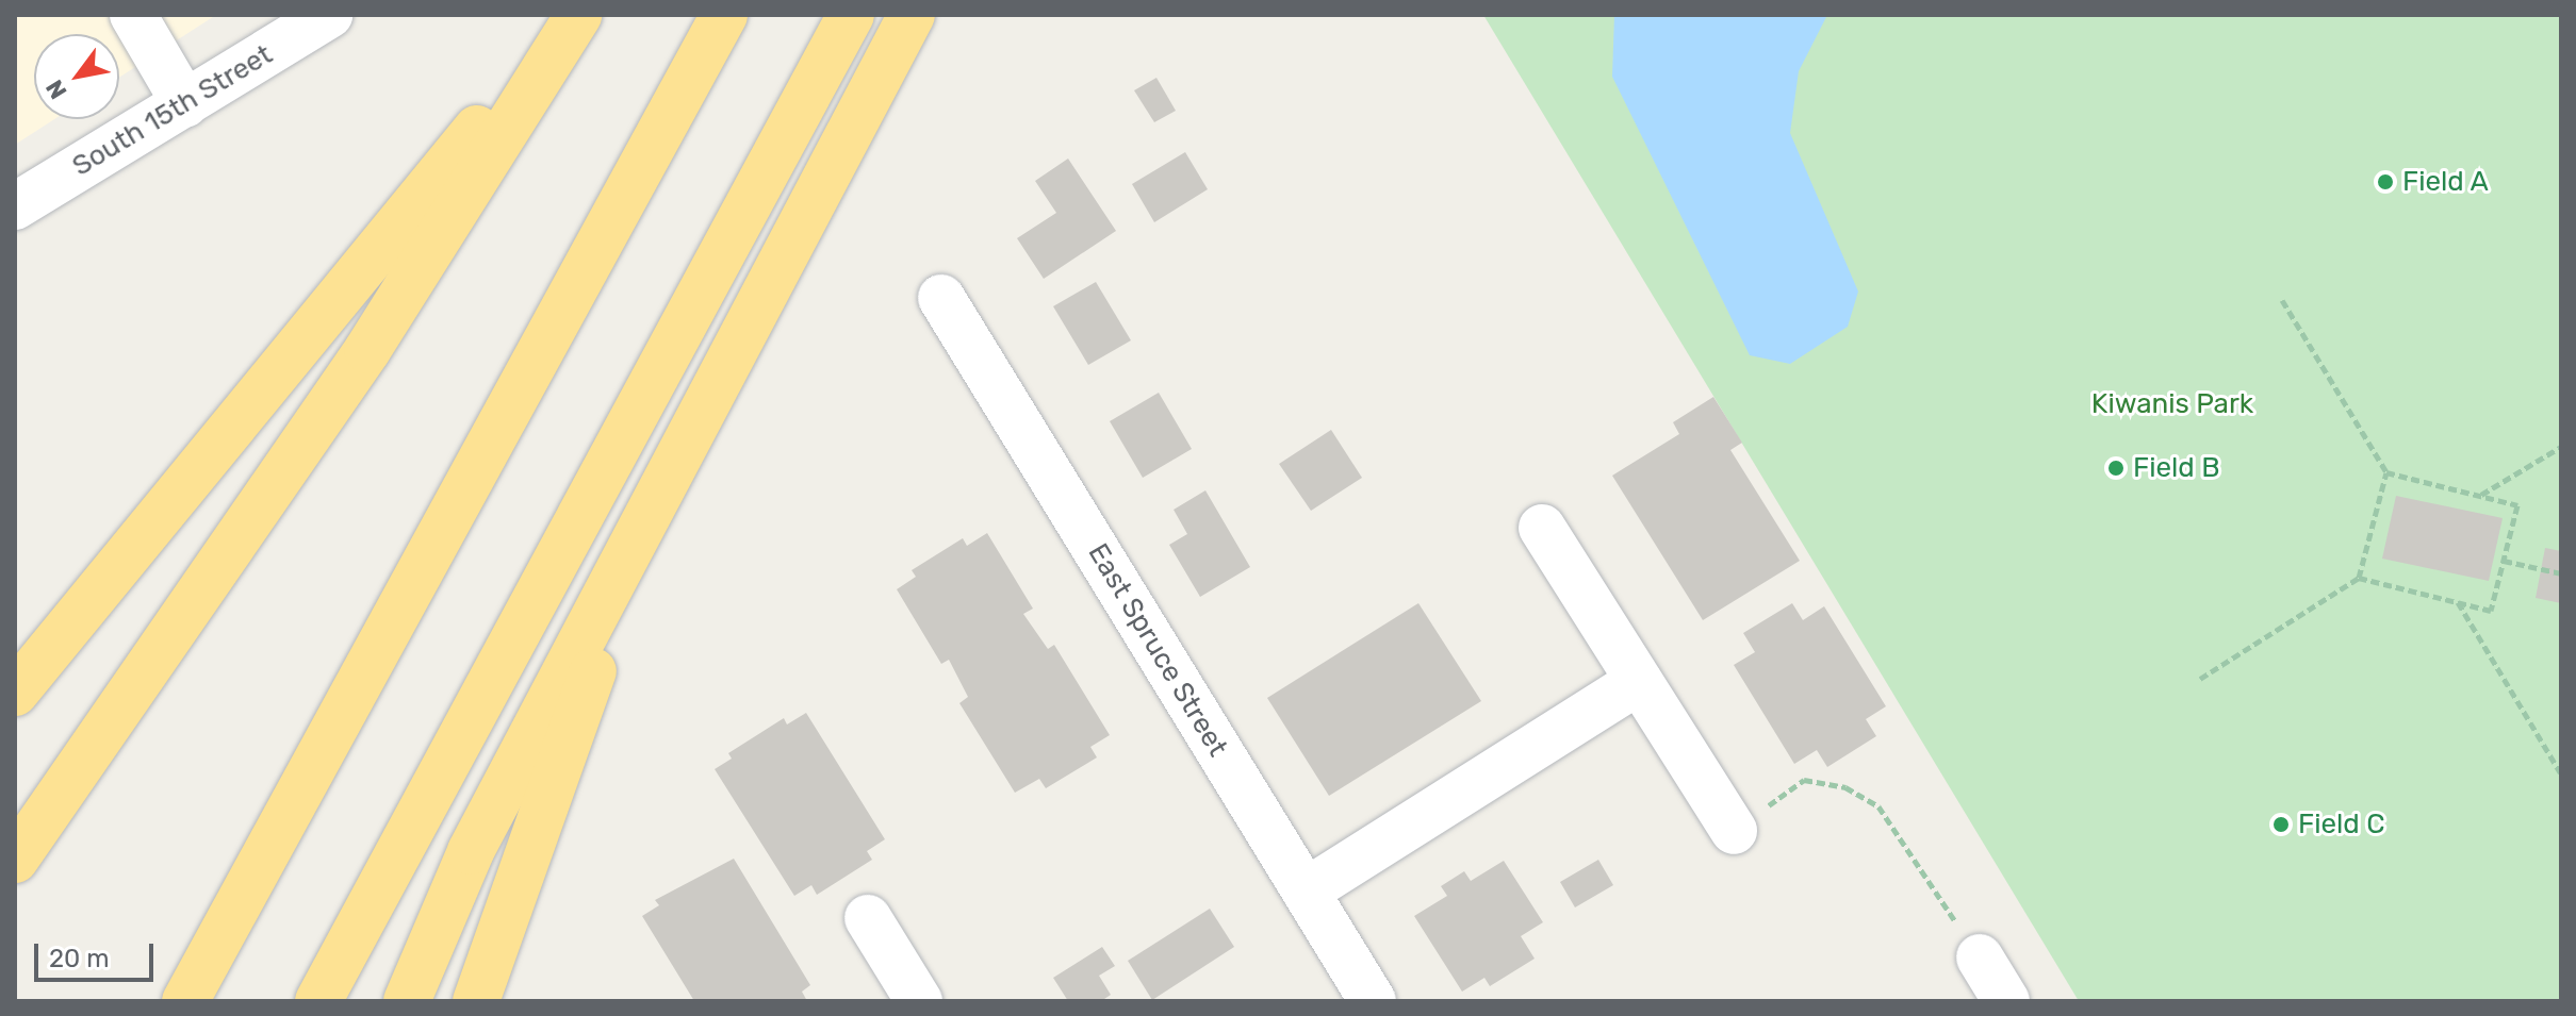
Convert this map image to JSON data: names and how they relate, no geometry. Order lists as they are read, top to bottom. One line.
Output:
{"streets":{"street":["South 15th Street","East Spruce Street"]},"parks":["Kiwanis Park"],"places":["Field A","Field B","Field C"],"scale_bar":"20 m","north":"bottom left"}
